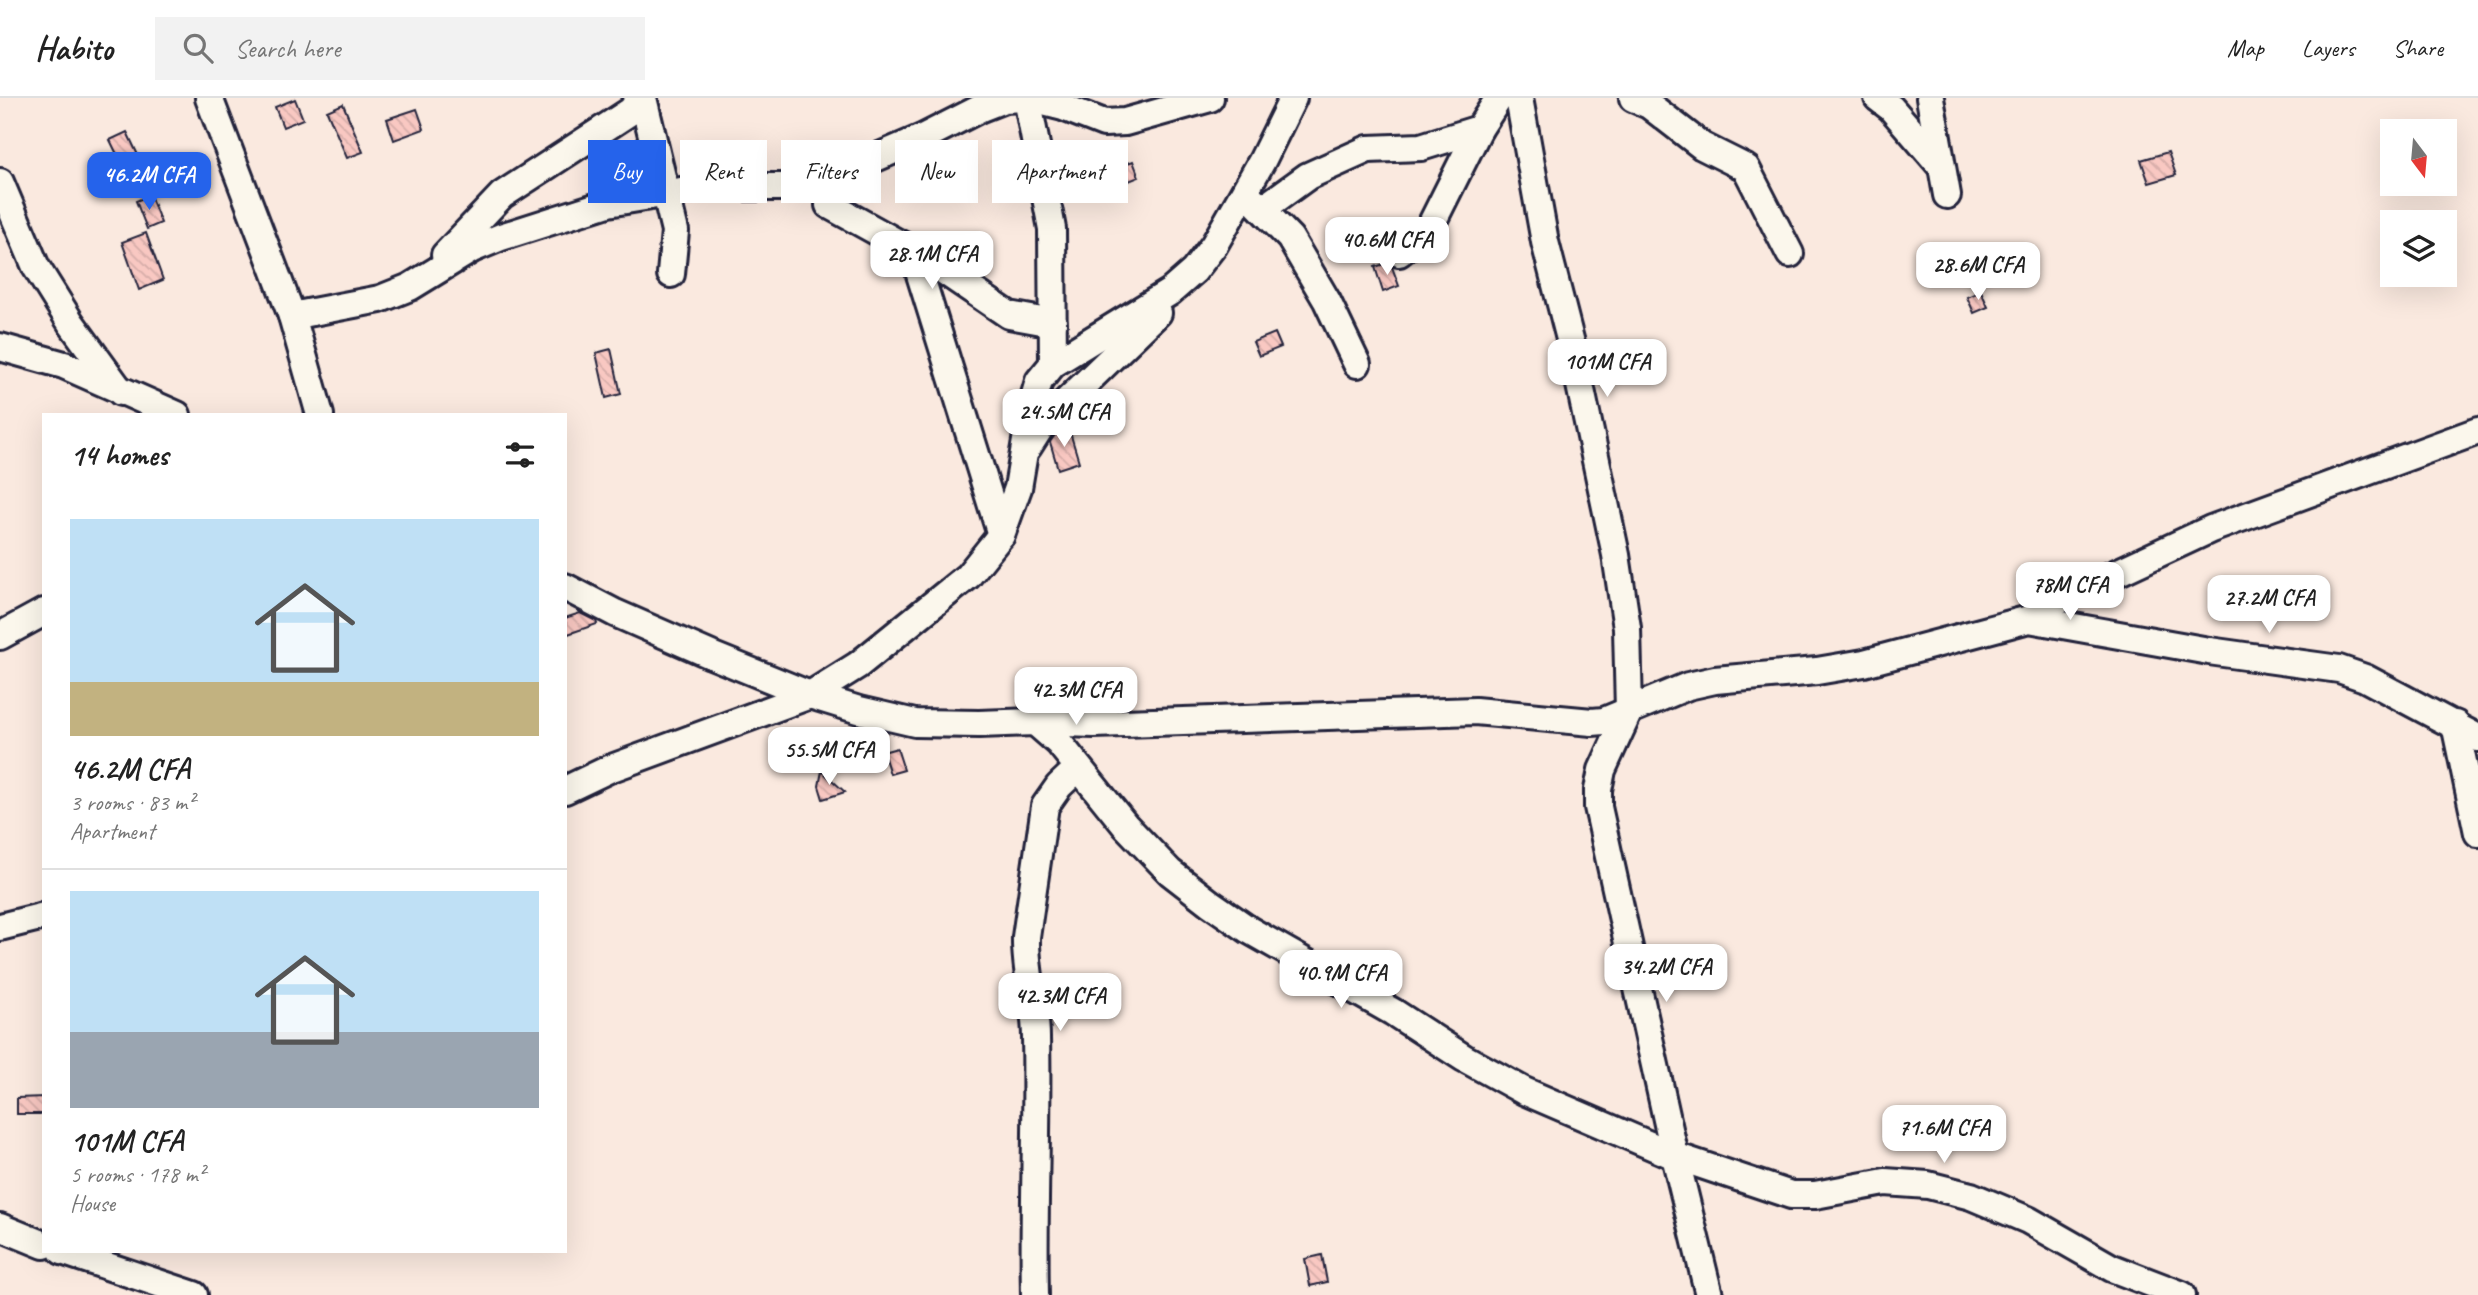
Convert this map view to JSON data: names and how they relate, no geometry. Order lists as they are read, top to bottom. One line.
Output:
{"north":"bottom","page":{"header":"Habito","search":"Search here","nav":["Map","Layers","Share"],"chip":["Buy","Rent","Filters","New","Apartment"],"price":["46.2M CFA","40.6M CFA","28.1M CFA","28.6M CFA","101M CFA","24.5M CFA","78M CFA","27.2M CFA","42.3M CFA","55.5M CFA","34.2M CFA","40.9M CFA","42.3M CFA","71.6M CFA"],"heading":"14 homes","list":[{"name":"46.2M CFA","note":"3 rooms · 83 m² · Apartment"},{"name":"101M CFA","note":"5 rooms · 178 m² · House"}]}}
